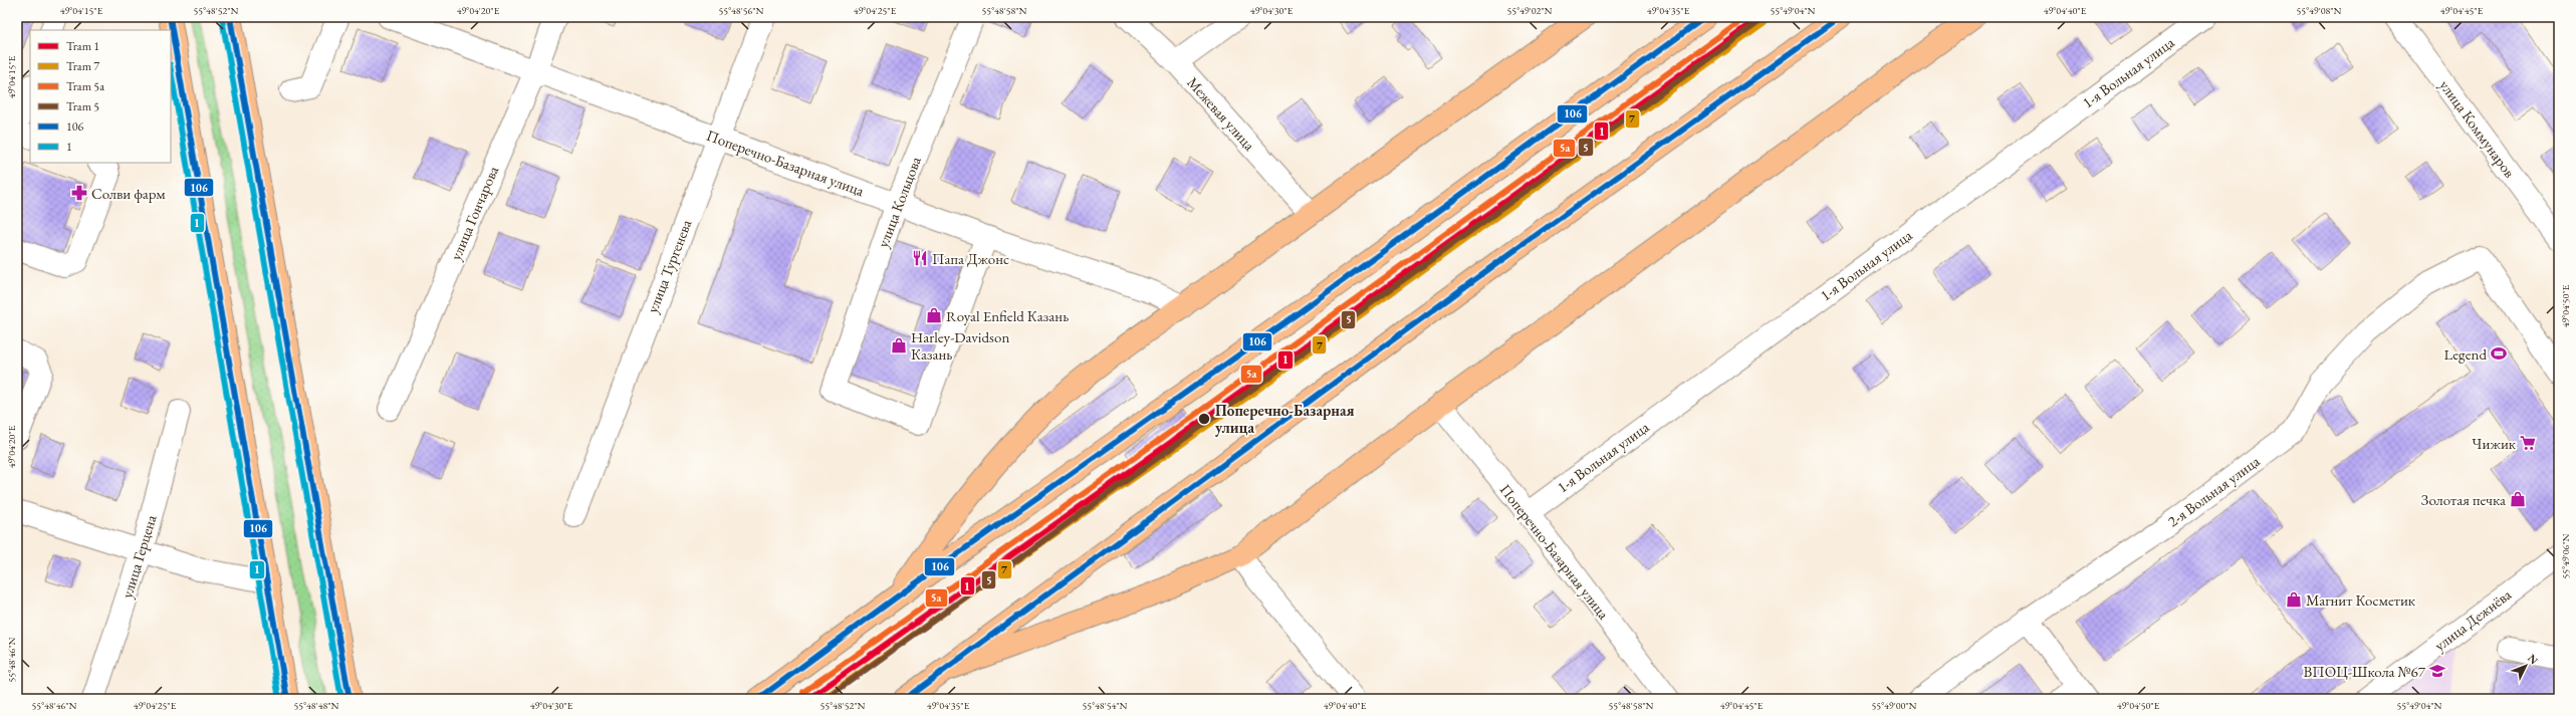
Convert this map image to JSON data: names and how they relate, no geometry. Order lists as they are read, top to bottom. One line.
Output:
{"streets":{"street":["1-я Вольная улица","Межевая улица","улица Коммунаров","Поперечно-Базарная улица","улица Кольцова","улица Гончарова","улица Тургенева","2-я Вольная улица","улица Герцена","улица Дежнёва"]},"crossings":[["1-я Вольная улица","Поперечно-Базарная улица"],["Поперечно-Базарная улица","улица Кольцова"],["Поперечно-Базарная улица","улица Гончарова"],["Поперечно-Базарная улица","улица Тургенева"]],"places":{"pharmacy":["Солви фарм"],"restaurant":["Папа Джонс"],"shop":["Royal Enfield Казань","Harley-Davidson Казань","Золотая печка","Магнит Косметик"],"sports":["Legend"],"other":["Поперечно-Базарная улица"],"supermarket":["Чижик"],"school or university":["ВПОЦ-Школа №67"]},"lines":["tram line 1","tram line 5а","tram line 5","transit line 106","transit line 1","tram line 7"],"legend":["Tram 1","Tram 7","Tram 5а","Tram 5","106","1"],"north":"top right","coordinates":["49°04'15\"E","55°48'52\"N","49°04'20\"E","55°48'56\"N","49°04'25\"E","55°48'58\"N","49°04'30\"E","55°49'02\"N","49°04'35\"E","55°49'04\"N","49°04'40\"E","55°49'08\"N","49°04'45\"E","49°04'50\"E","55°49'06\"N","55°48'46\"N","55°48'48\"N","55°48'54\"N","55°49'00\"N"]}
